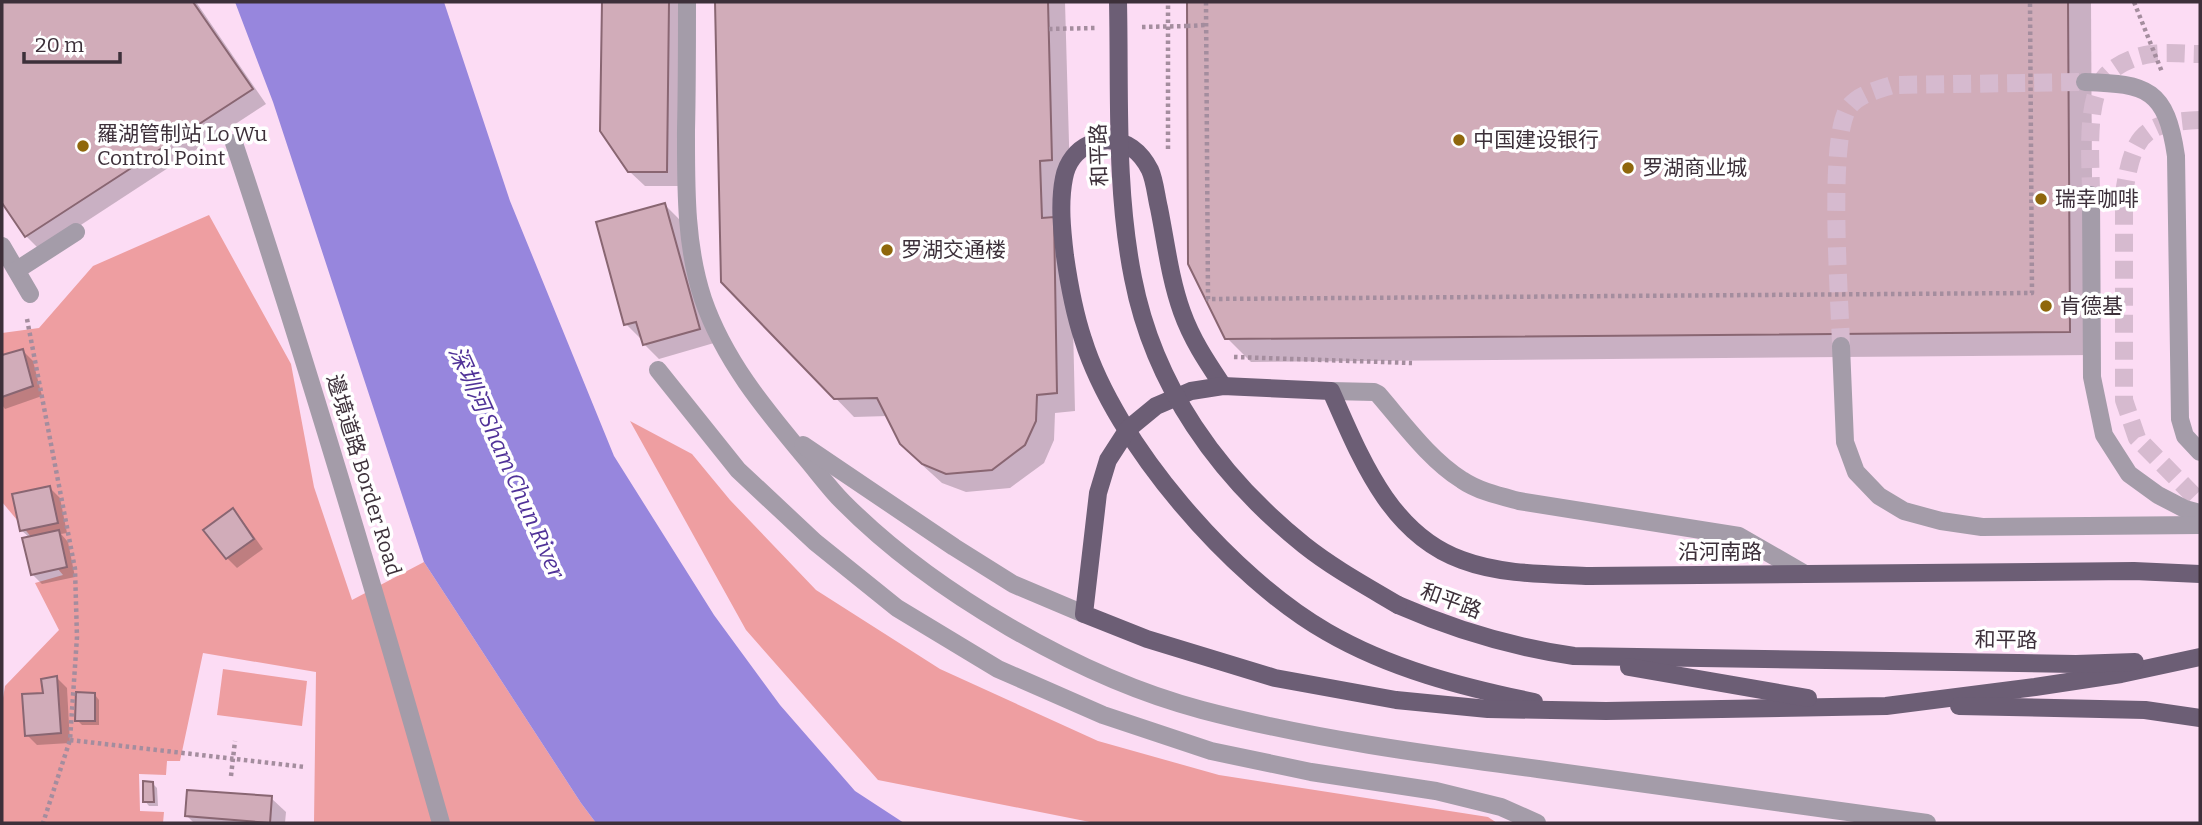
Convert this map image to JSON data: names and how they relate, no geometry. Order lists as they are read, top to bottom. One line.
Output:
{"streets":{"main road":["和平路","沿河南路"],"street":["邊境道路 Border Road"]},"water":["深圳河 Sham Chun River"],"places":["中国建设银行","羅湖管制站 Lo Wu Control Point","罗湖商业城","瑞幸咖啡","罗湖交通楼","肯德基"],"scale_bar":"20 m"}
